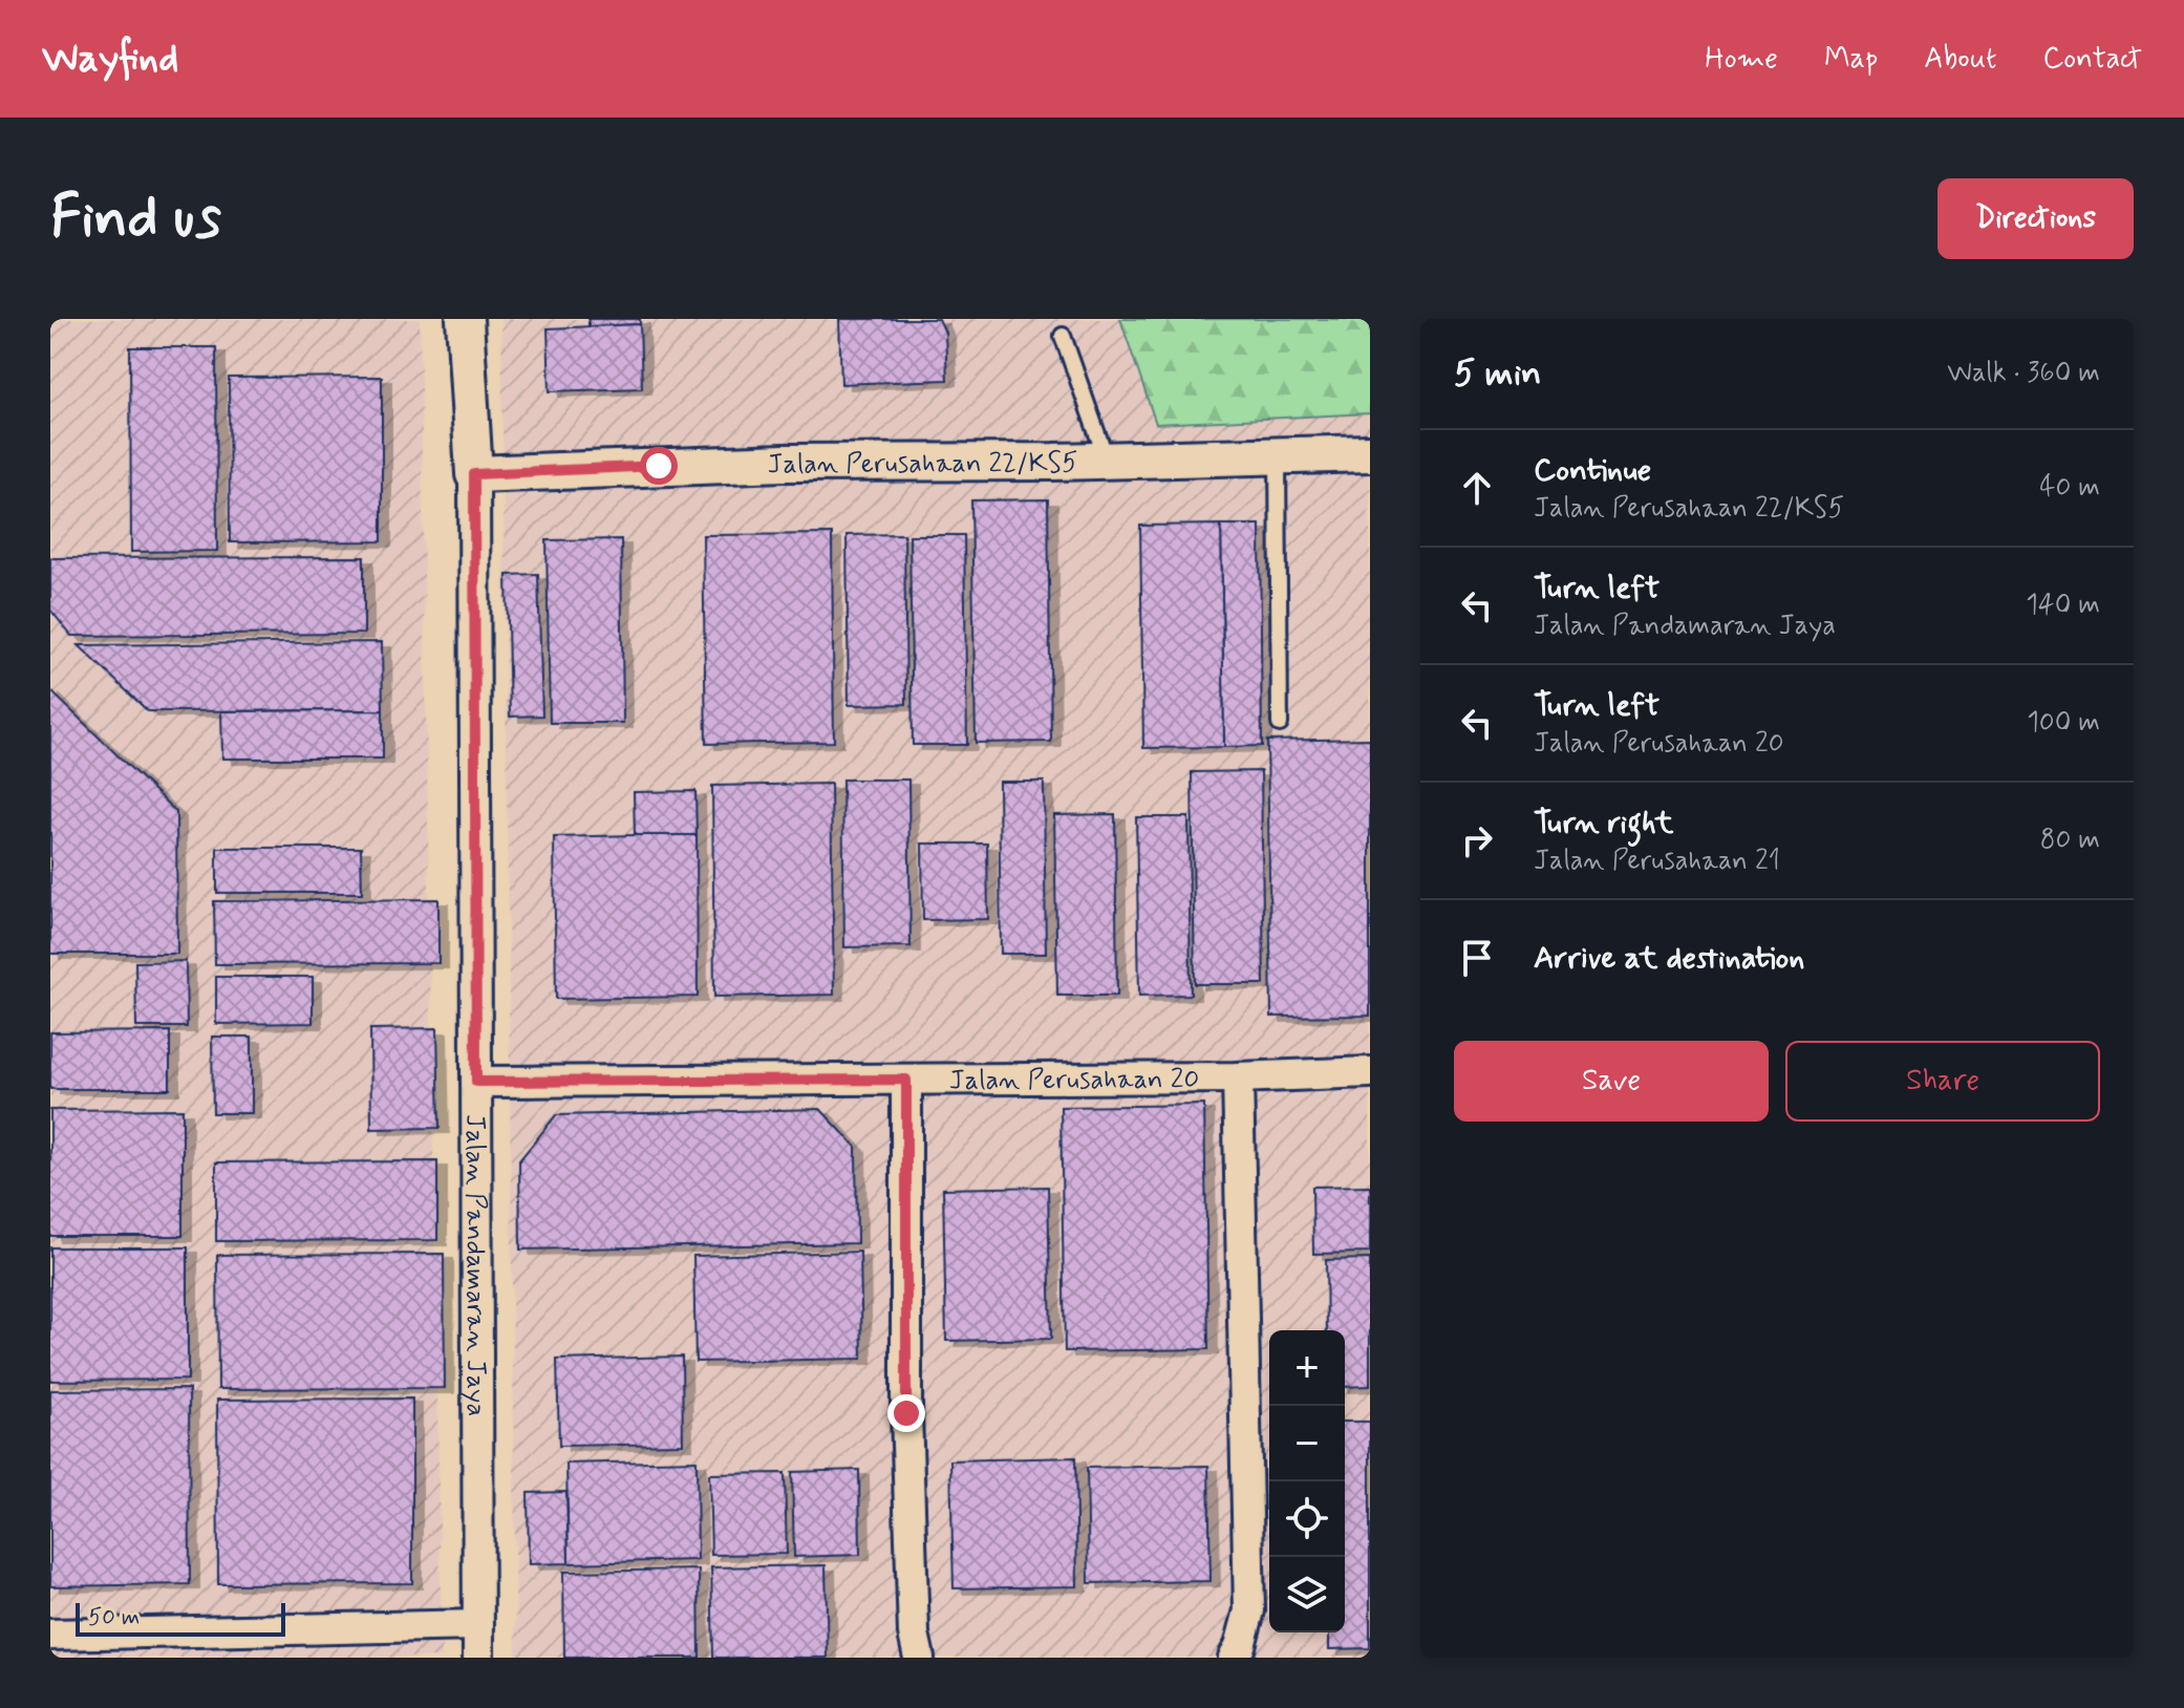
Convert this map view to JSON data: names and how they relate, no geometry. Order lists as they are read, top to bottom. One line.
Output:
{"streets":{"street":["Jalan Perusahaan 22/KS5","Jalan Perusahaan 20","Jalan Pandamaran Jaya"]},"crossings":[["Jalan Perusahaan 22/KS5","Jalan Pandamaran Jaya"],["Jalan Perusahaan 20","Jalan Pandamaran Jaya"]],"scale_bar":"50 m","page":{"header":"Wayfind","nav":["Home","Map","About","Contact"],"buttons":["Directions",["Save","Share"]],"title":"Find us","heading":["5 min","Walk · 360 m"],"list":[["Continue","Jalan Perusahaan 22/KS5","40 m"],["Turn left","Jalan Pandamaran Jaya","140 m"],["Turn left","Jalan Perusahaan 20","100 m"],["Turn right","Jalan Perusahaan 21","80 m"],"Arrive at destination"],"map_buttons":["+","−"],"scale":"50 m"}}
